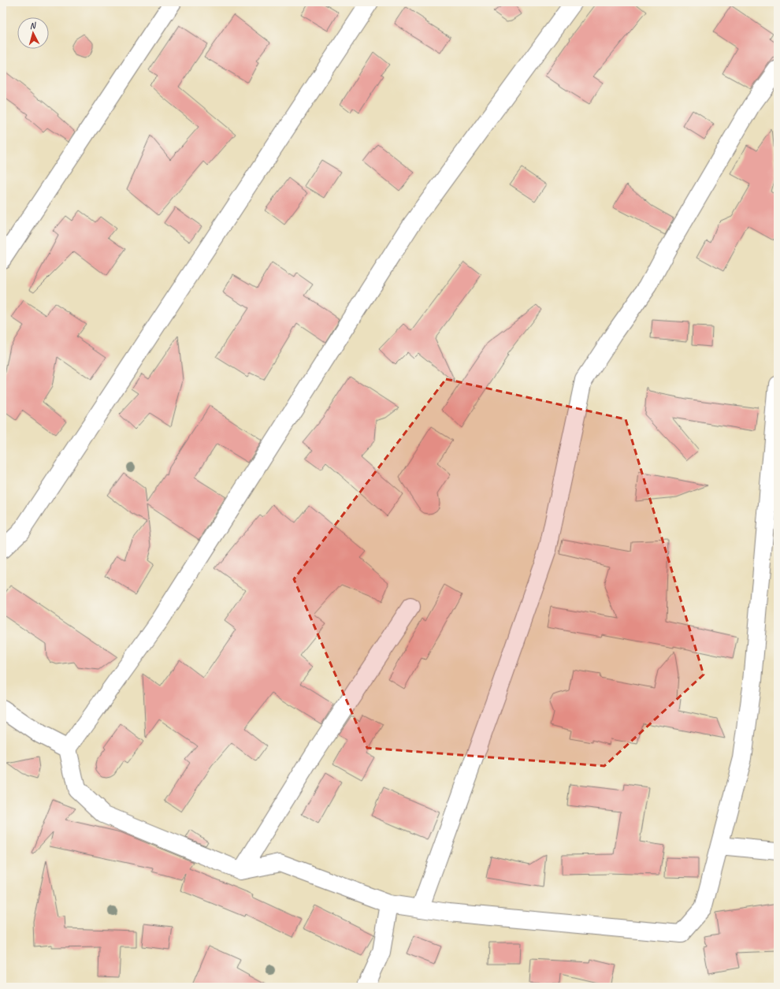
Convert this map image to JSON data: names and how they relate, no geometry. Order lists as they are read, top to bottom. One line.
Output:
{"north":"top"}
